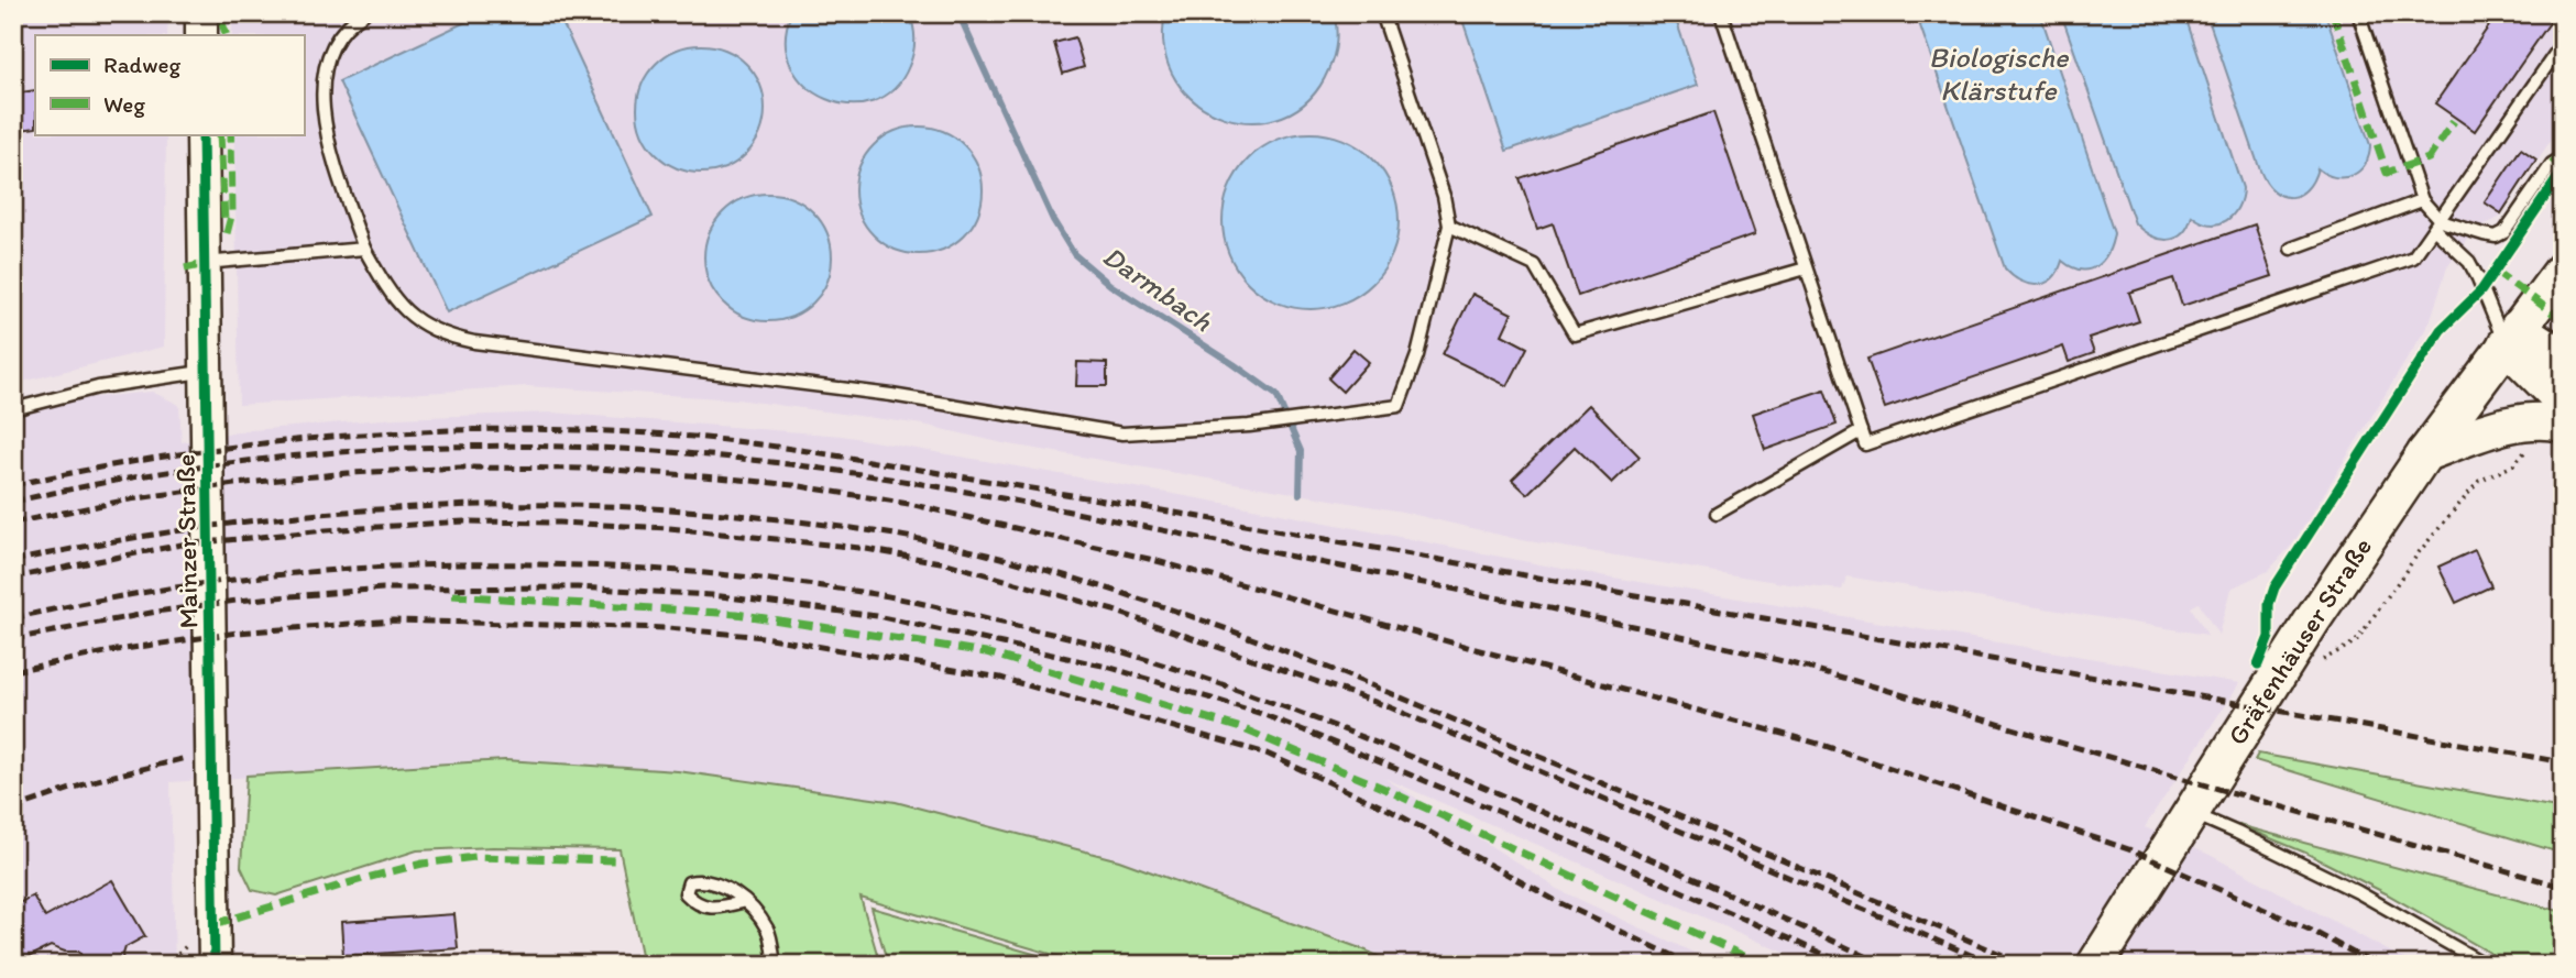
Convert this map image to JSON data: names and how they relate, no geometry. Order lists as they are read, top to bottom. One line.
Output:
{"streets":{"main road":["Mainzer Straße","Gräfenhäuser Straße"]},"water":["Biologische Klärstufe","Darmbach"],"legend":["Radweg","Weg"]}
